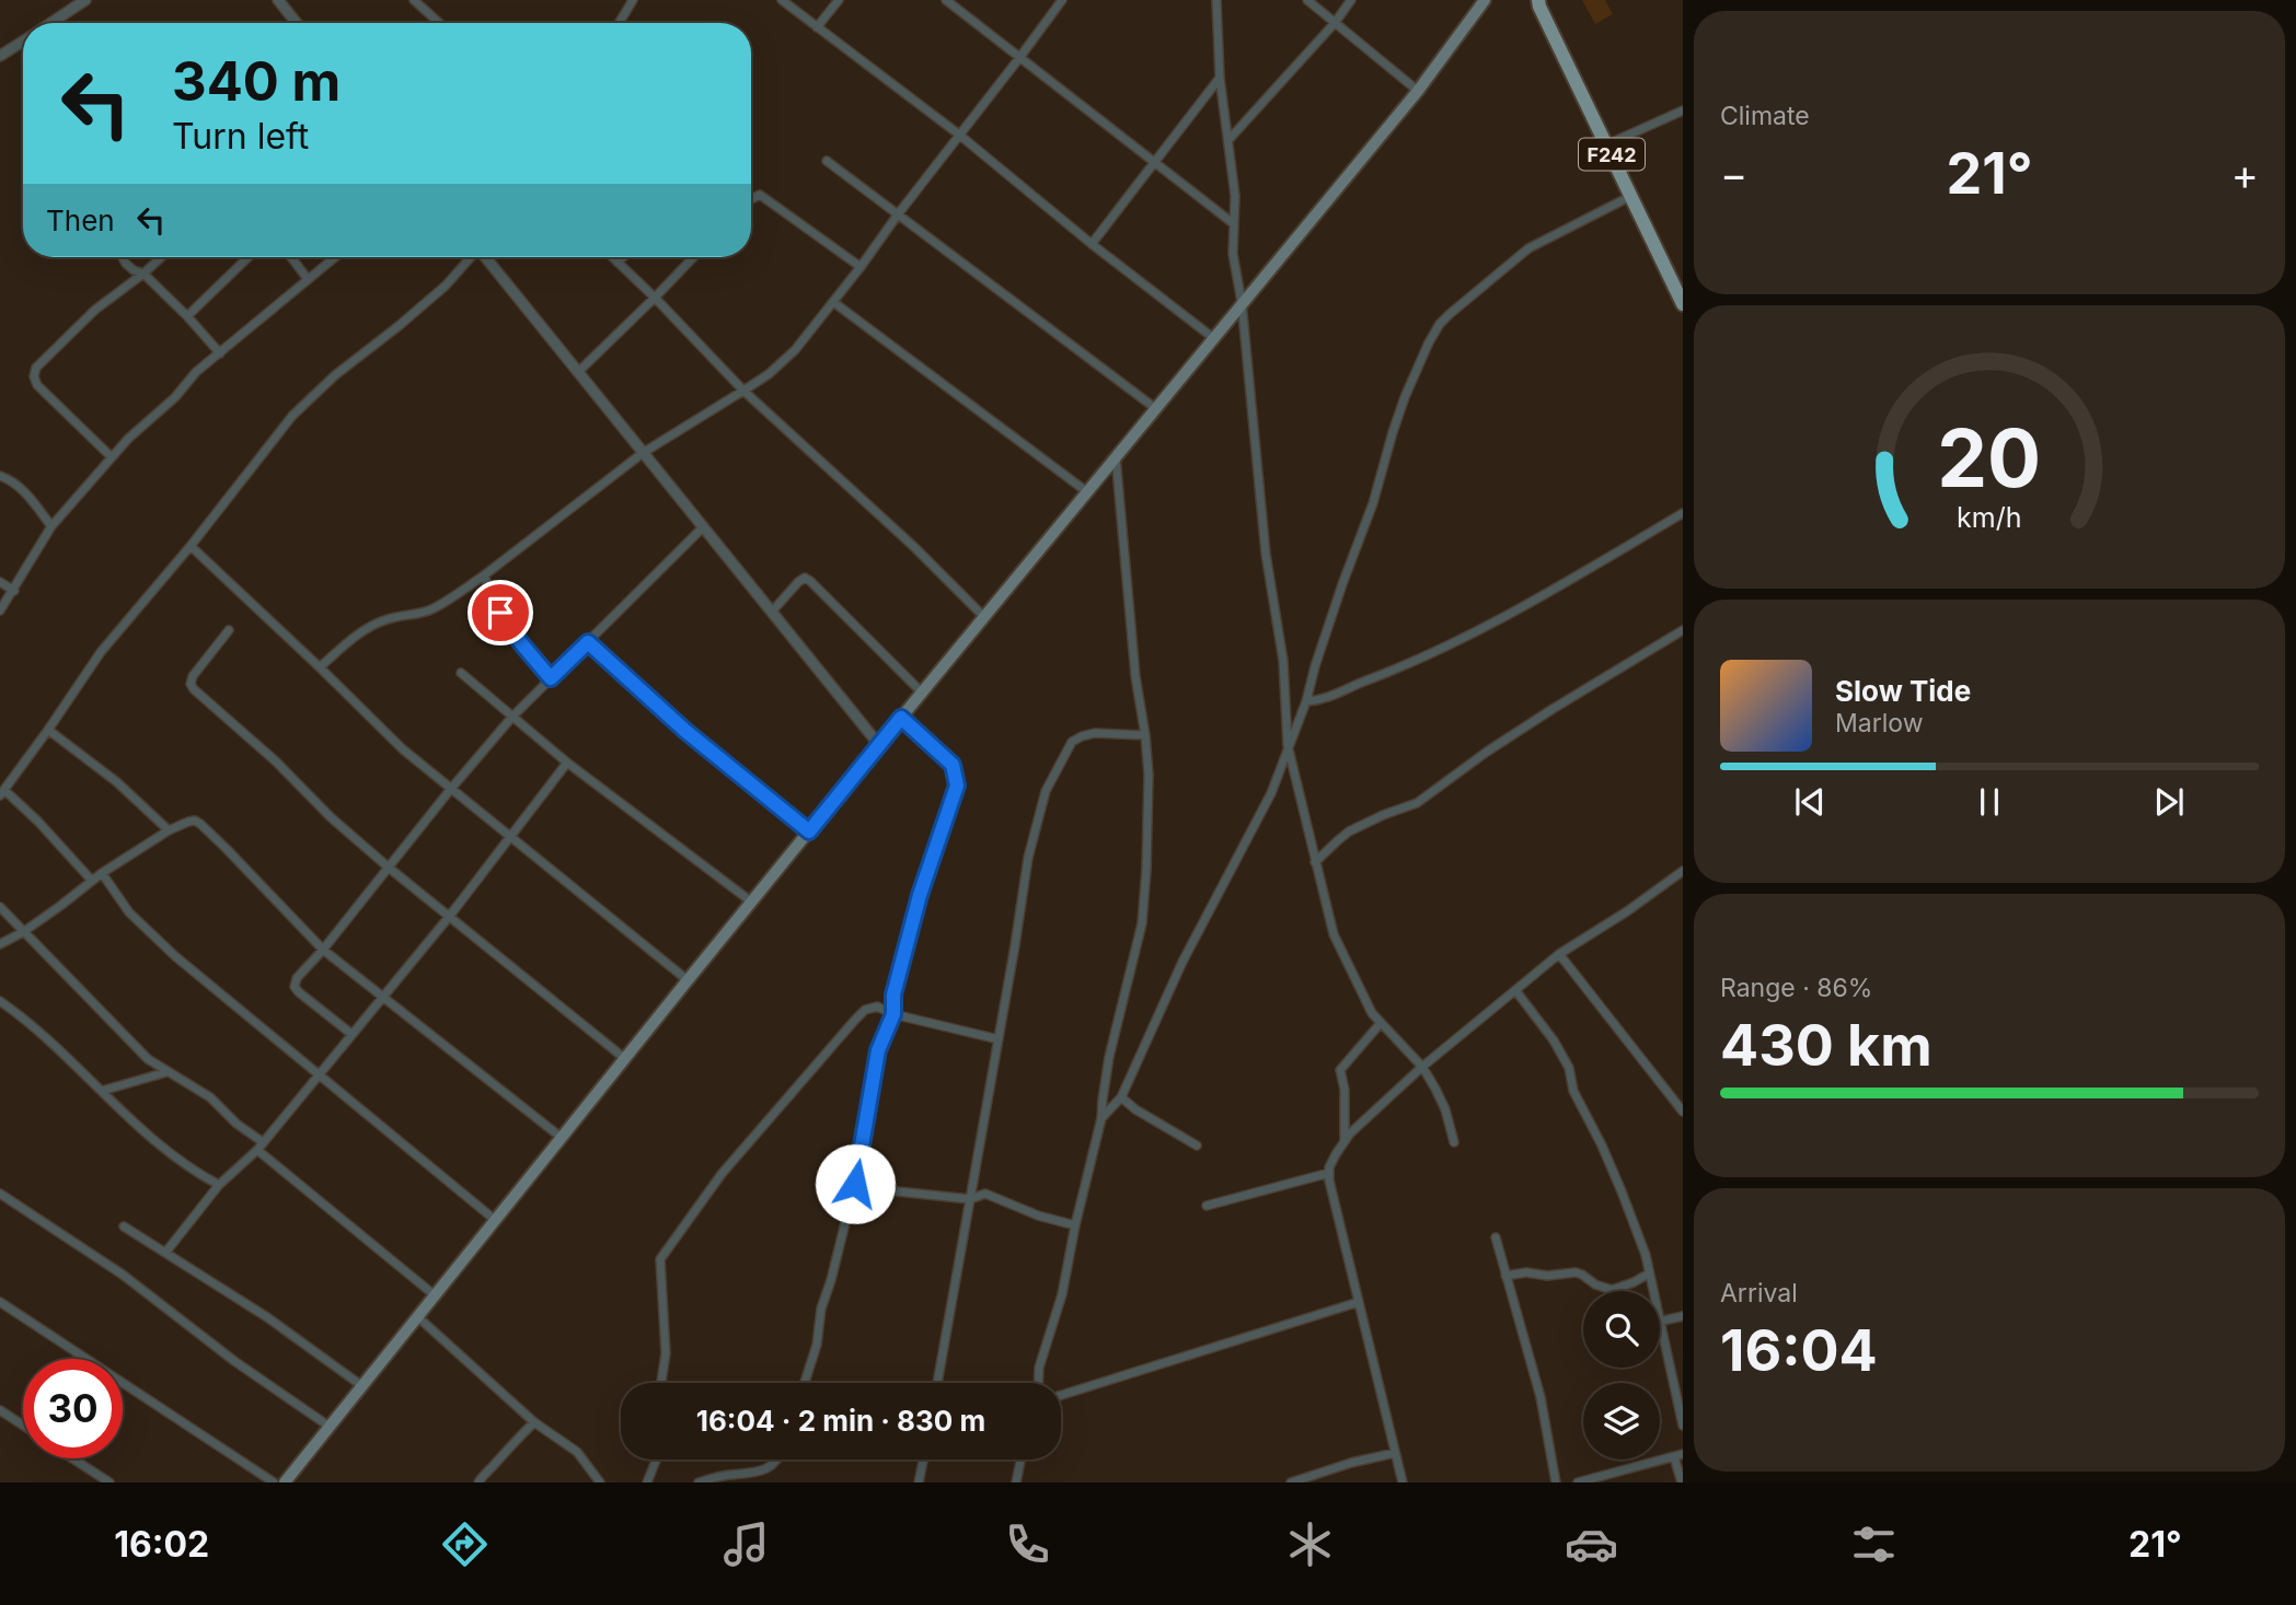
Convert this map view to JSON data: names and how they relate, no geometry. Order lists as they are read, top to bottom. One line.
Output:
{"streets":{"main road":["F242"]},"page":{"tile":["Climate",["Range · 86%","430 km"],["Arrival","16:04"]],"turn":["340 m","Turn left"],"heat":["−","21°","+"],"then":"Then","song":["Slow Tide","Marlow"],"limit":"30","trip":"16:04 · 2 min · 830 m","tabs":["16:02","21°"],"gauge":["20","km/h"]}}
